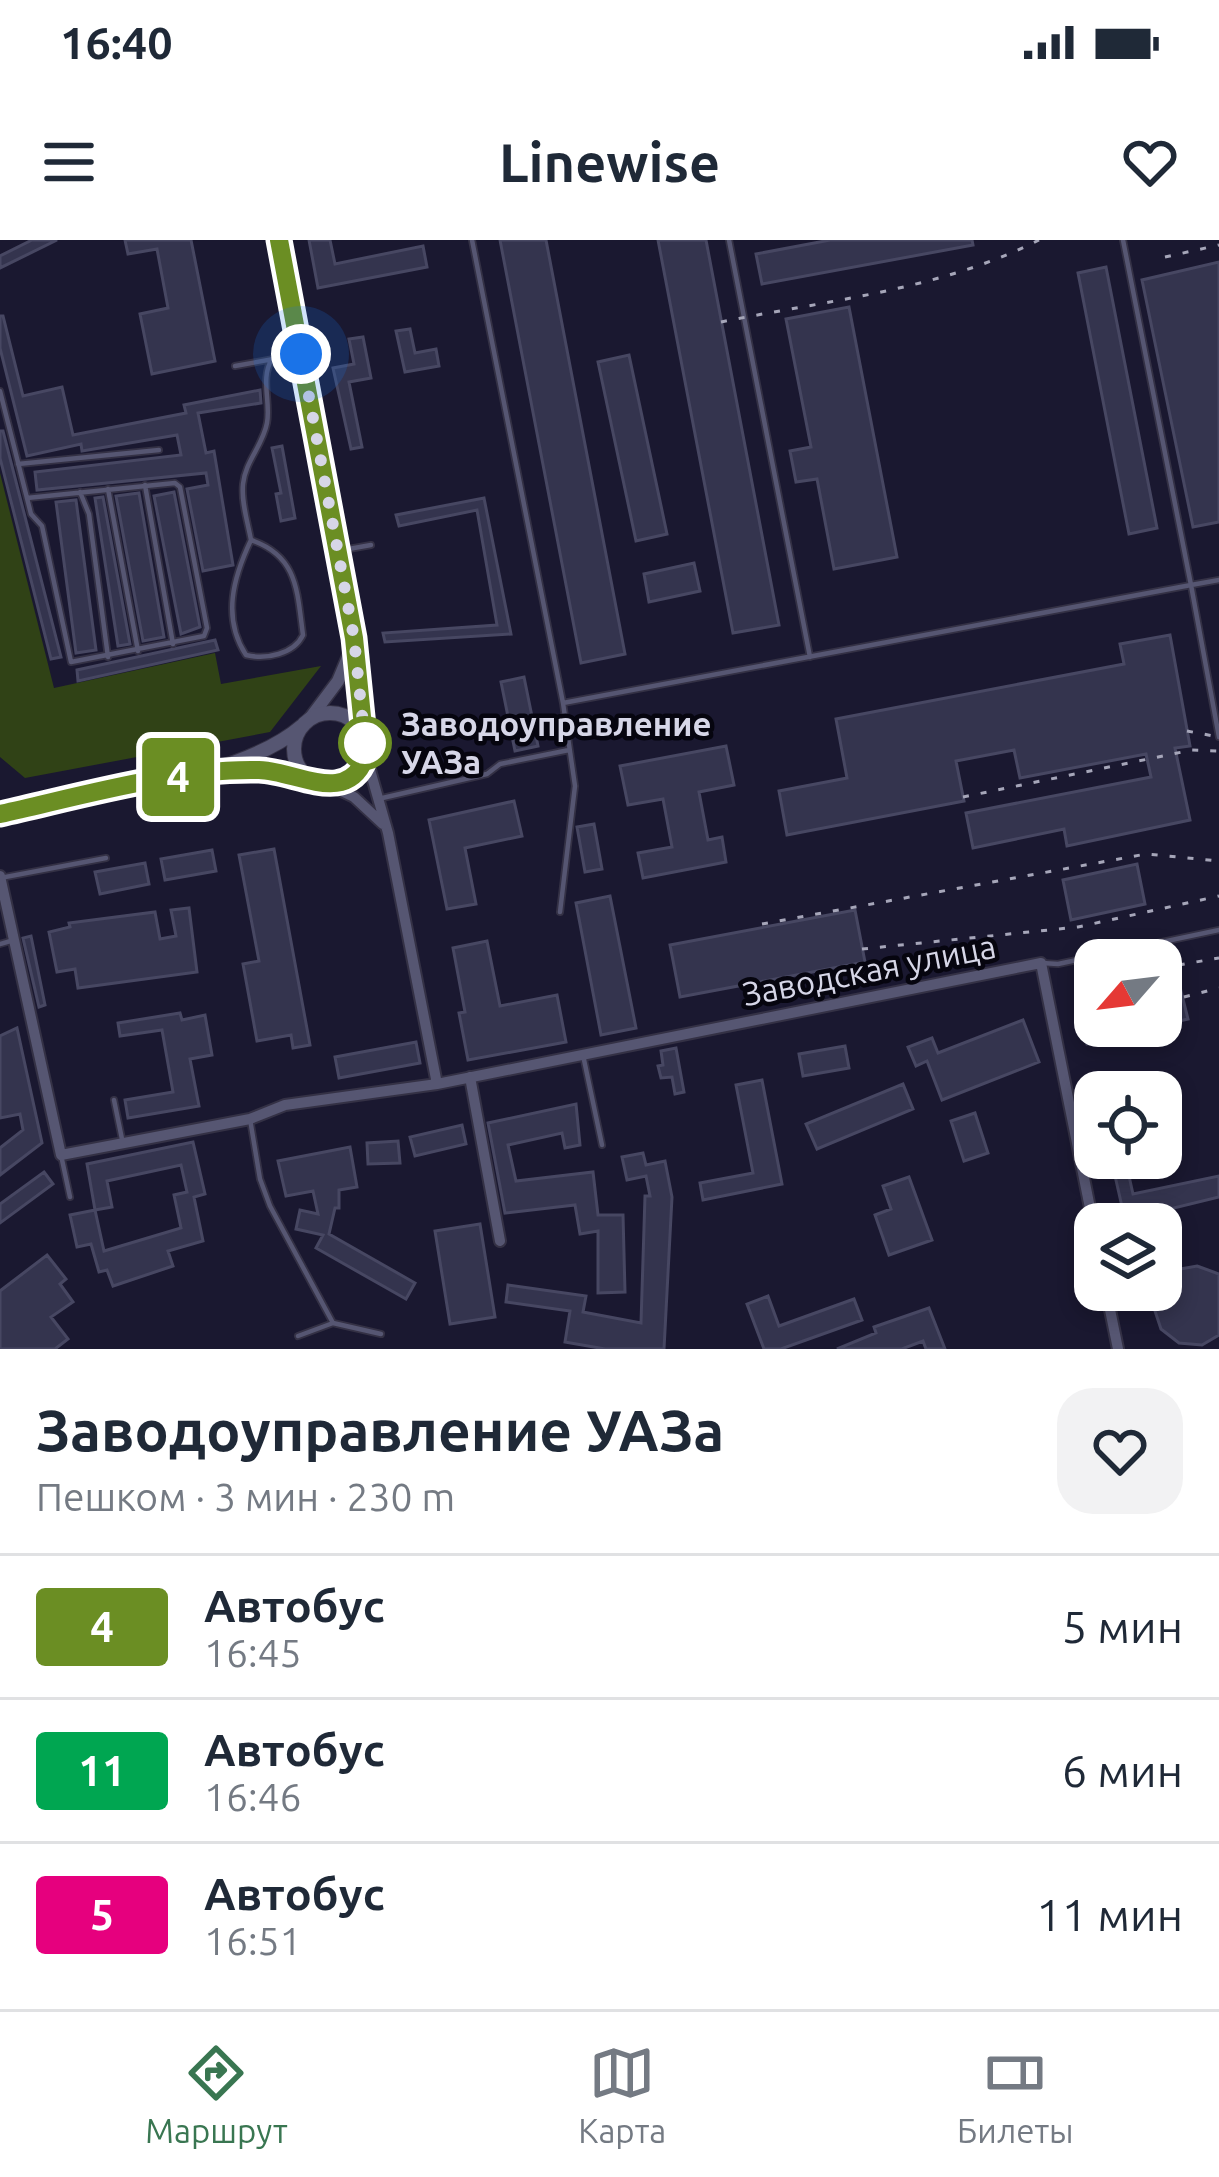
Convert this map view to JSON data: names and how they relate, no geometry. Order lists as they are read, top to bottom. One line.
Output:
{"streets":{"street":["Заводская улица"]},"places":["Заводоуправление УАЗа"],"lines":["bus line 4"],"north":"bottom left","page":{"status":"16:40","header":"Linewise","on_map":"4","heading":["Заводоуправление УАЗа","Пешком · 3 мин · 230 m"],"list":[{"mark":"4","name":"Автобус","note":"16:45","value":"5 мин"},{"mark":"11","name":"Автобус","note":"16:46","value":"6 мин"},{"mark":"5","name":"Автобус","note":"16:51","value":"11 мин"}],"tabs":["Маршрут","Карта","Билеты"]}}
